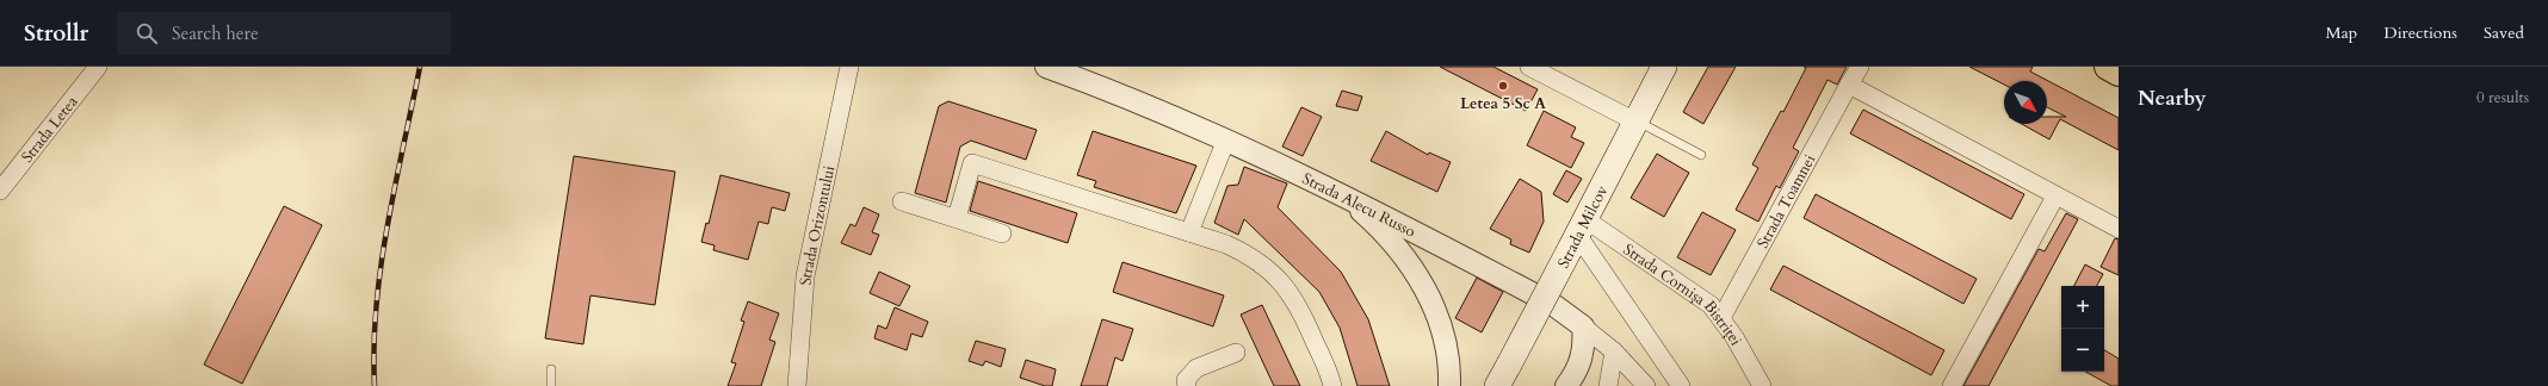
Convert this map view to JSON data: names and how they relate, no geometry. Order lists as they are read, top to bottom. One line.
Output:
{"streets":{"main road":["Strada Milcov"],"street":["Strada Letea","Strada Toamnei","Strada Alecu Russo","Strada Orizontului","Strada Cornișa Bistriței"]},"crossings":[["Strada Toamnei","Strada Cornișa Bistriței"],["Strada Milcov","Strada Cornișa Bistriței"]],"places":["Letea 5 Sc A"],"north":"bottom right","page":{"header":"Strollr","search":"Search here","nav":["Map","Directions","Saved"],"heading":["Nearby","0 results"],"map_buttons":["+","−"]}}
